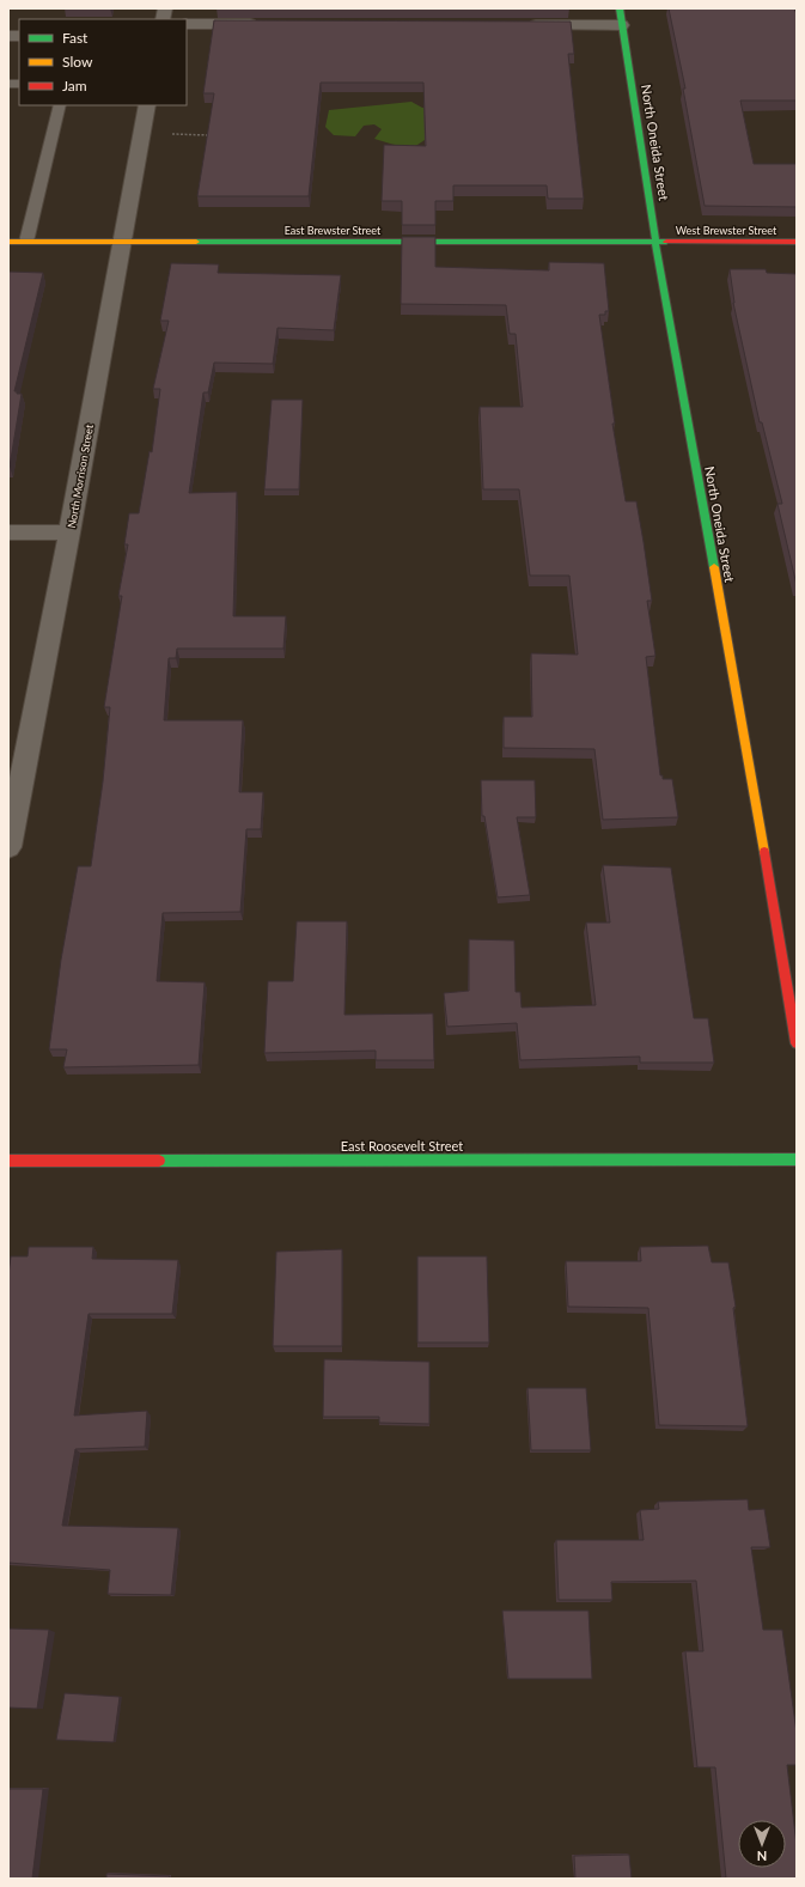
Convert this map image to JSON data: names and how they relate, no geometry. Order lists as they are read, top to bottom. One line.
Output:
{"streets":{"main road":["North Oneida Street","East Brewster Street","West Brewster Street","East Roosevelt Street"],"street":["North Morrison Street"]},"crossings":[["North Oneida Street","East Brewster Street"],["North Oneida Street","West Brewster Street"],["East Brewster Street","West Brewster Street"],["East Brewster Street","North Morrison Street"]],"legend":["Fast","Slow","Jam"],"north":"bottom"}
